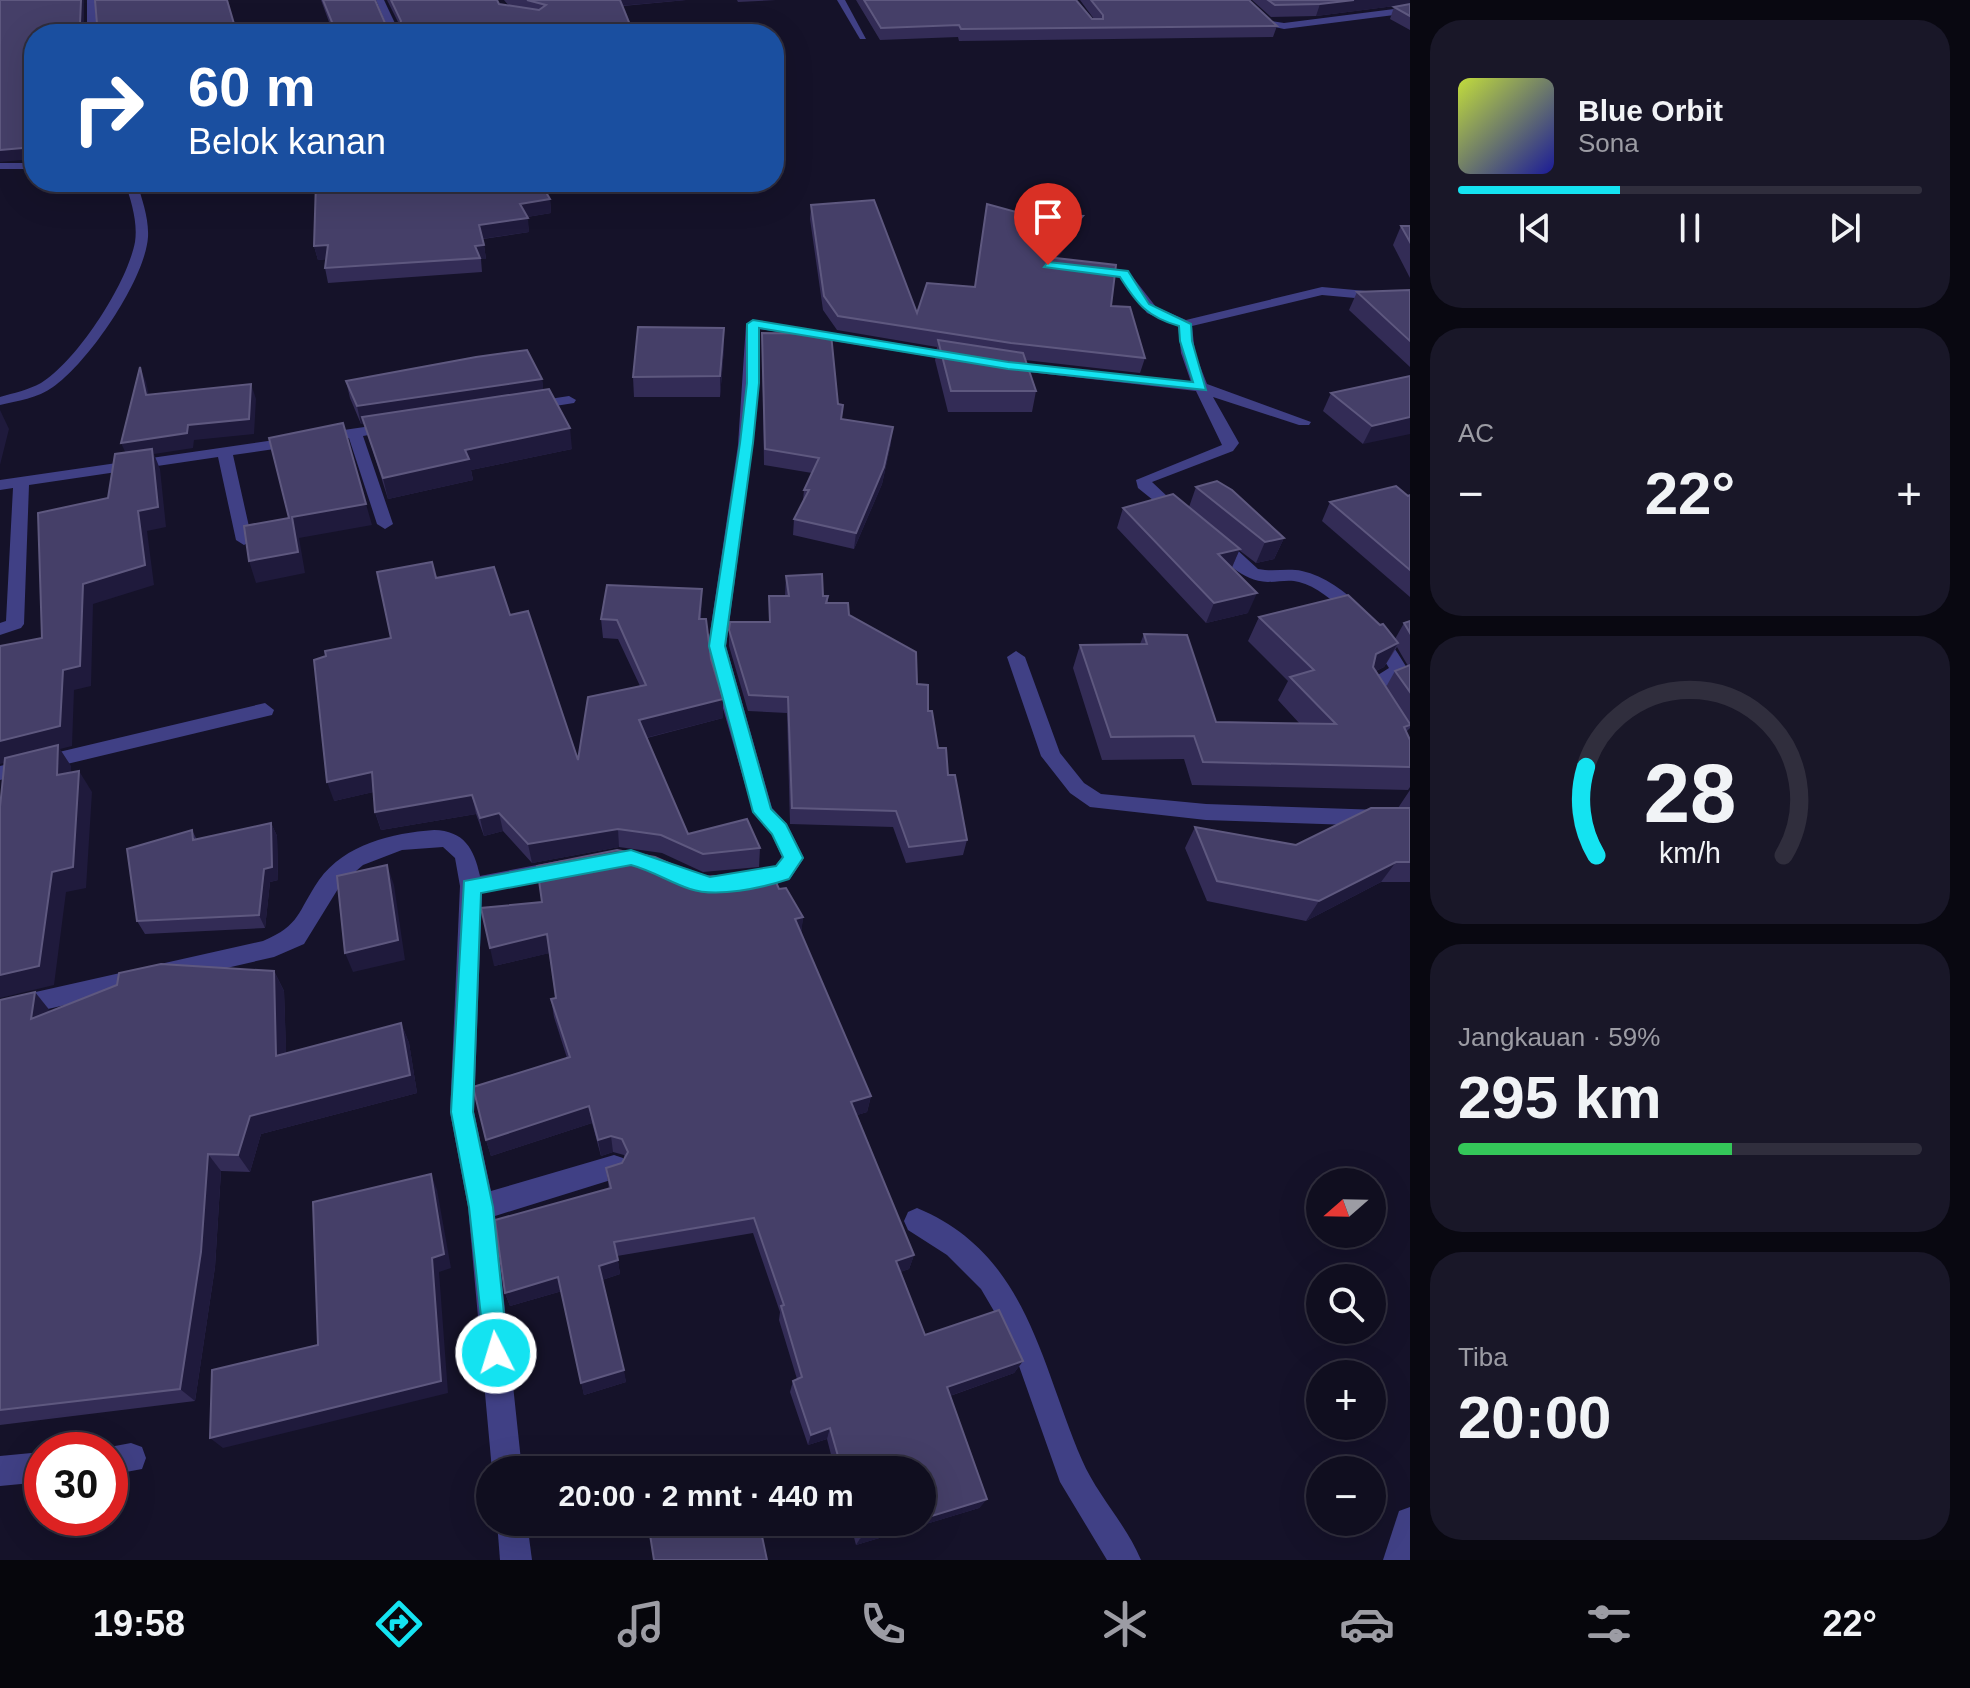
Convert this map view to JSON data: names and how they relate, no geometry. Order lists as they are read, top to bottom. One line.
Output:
{"north":"left","page":{"turn":["60 m","Belok kanan"],"song":["Blue Orbit","Sona"],"tile":["AC",["Jangkauan · 59%","295 km"],["Tiba","20:00"]],"heat":["−","22°","+"],"map_buttons":["+","−"],"limit":"30","trip":"20:00 · 2 mnt · 440 m","tabs":["19:58","22°"],"gauge":["28","km/h"]}}
